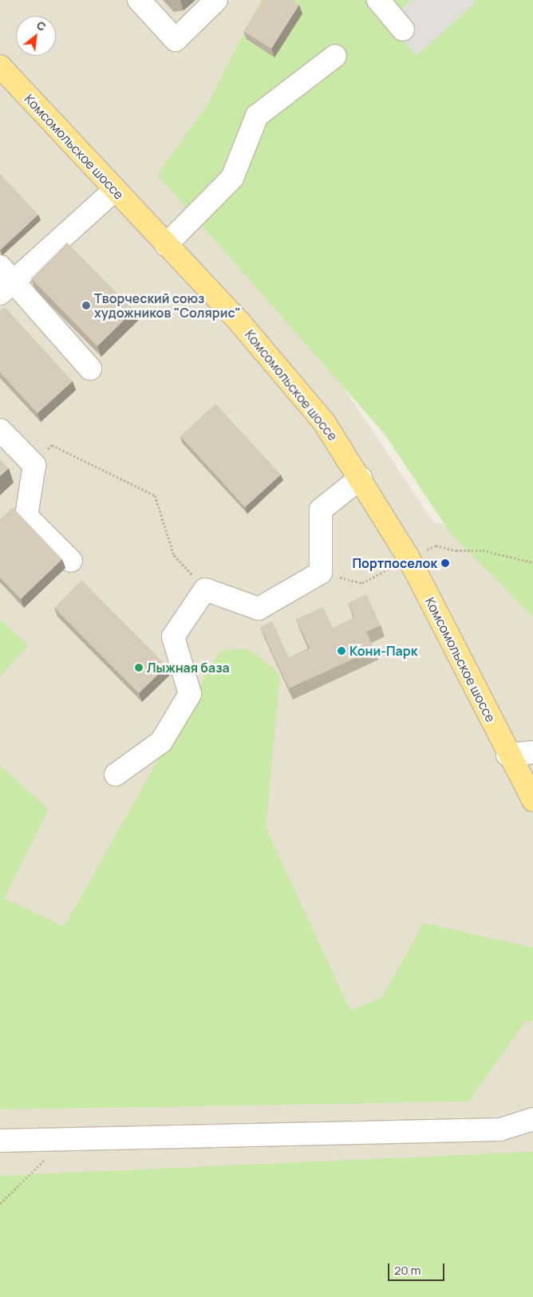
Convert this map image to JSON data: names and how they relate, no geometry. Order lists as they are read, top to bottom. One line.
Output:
{"streets":{"main road":["Комсомольское шоссе"]},"places":["Творческий союз художников \"Солярис\"","Портпоселок","Кони-Парк","Лыжная база"],"scale_bar":"20 m","north":"top right"}
